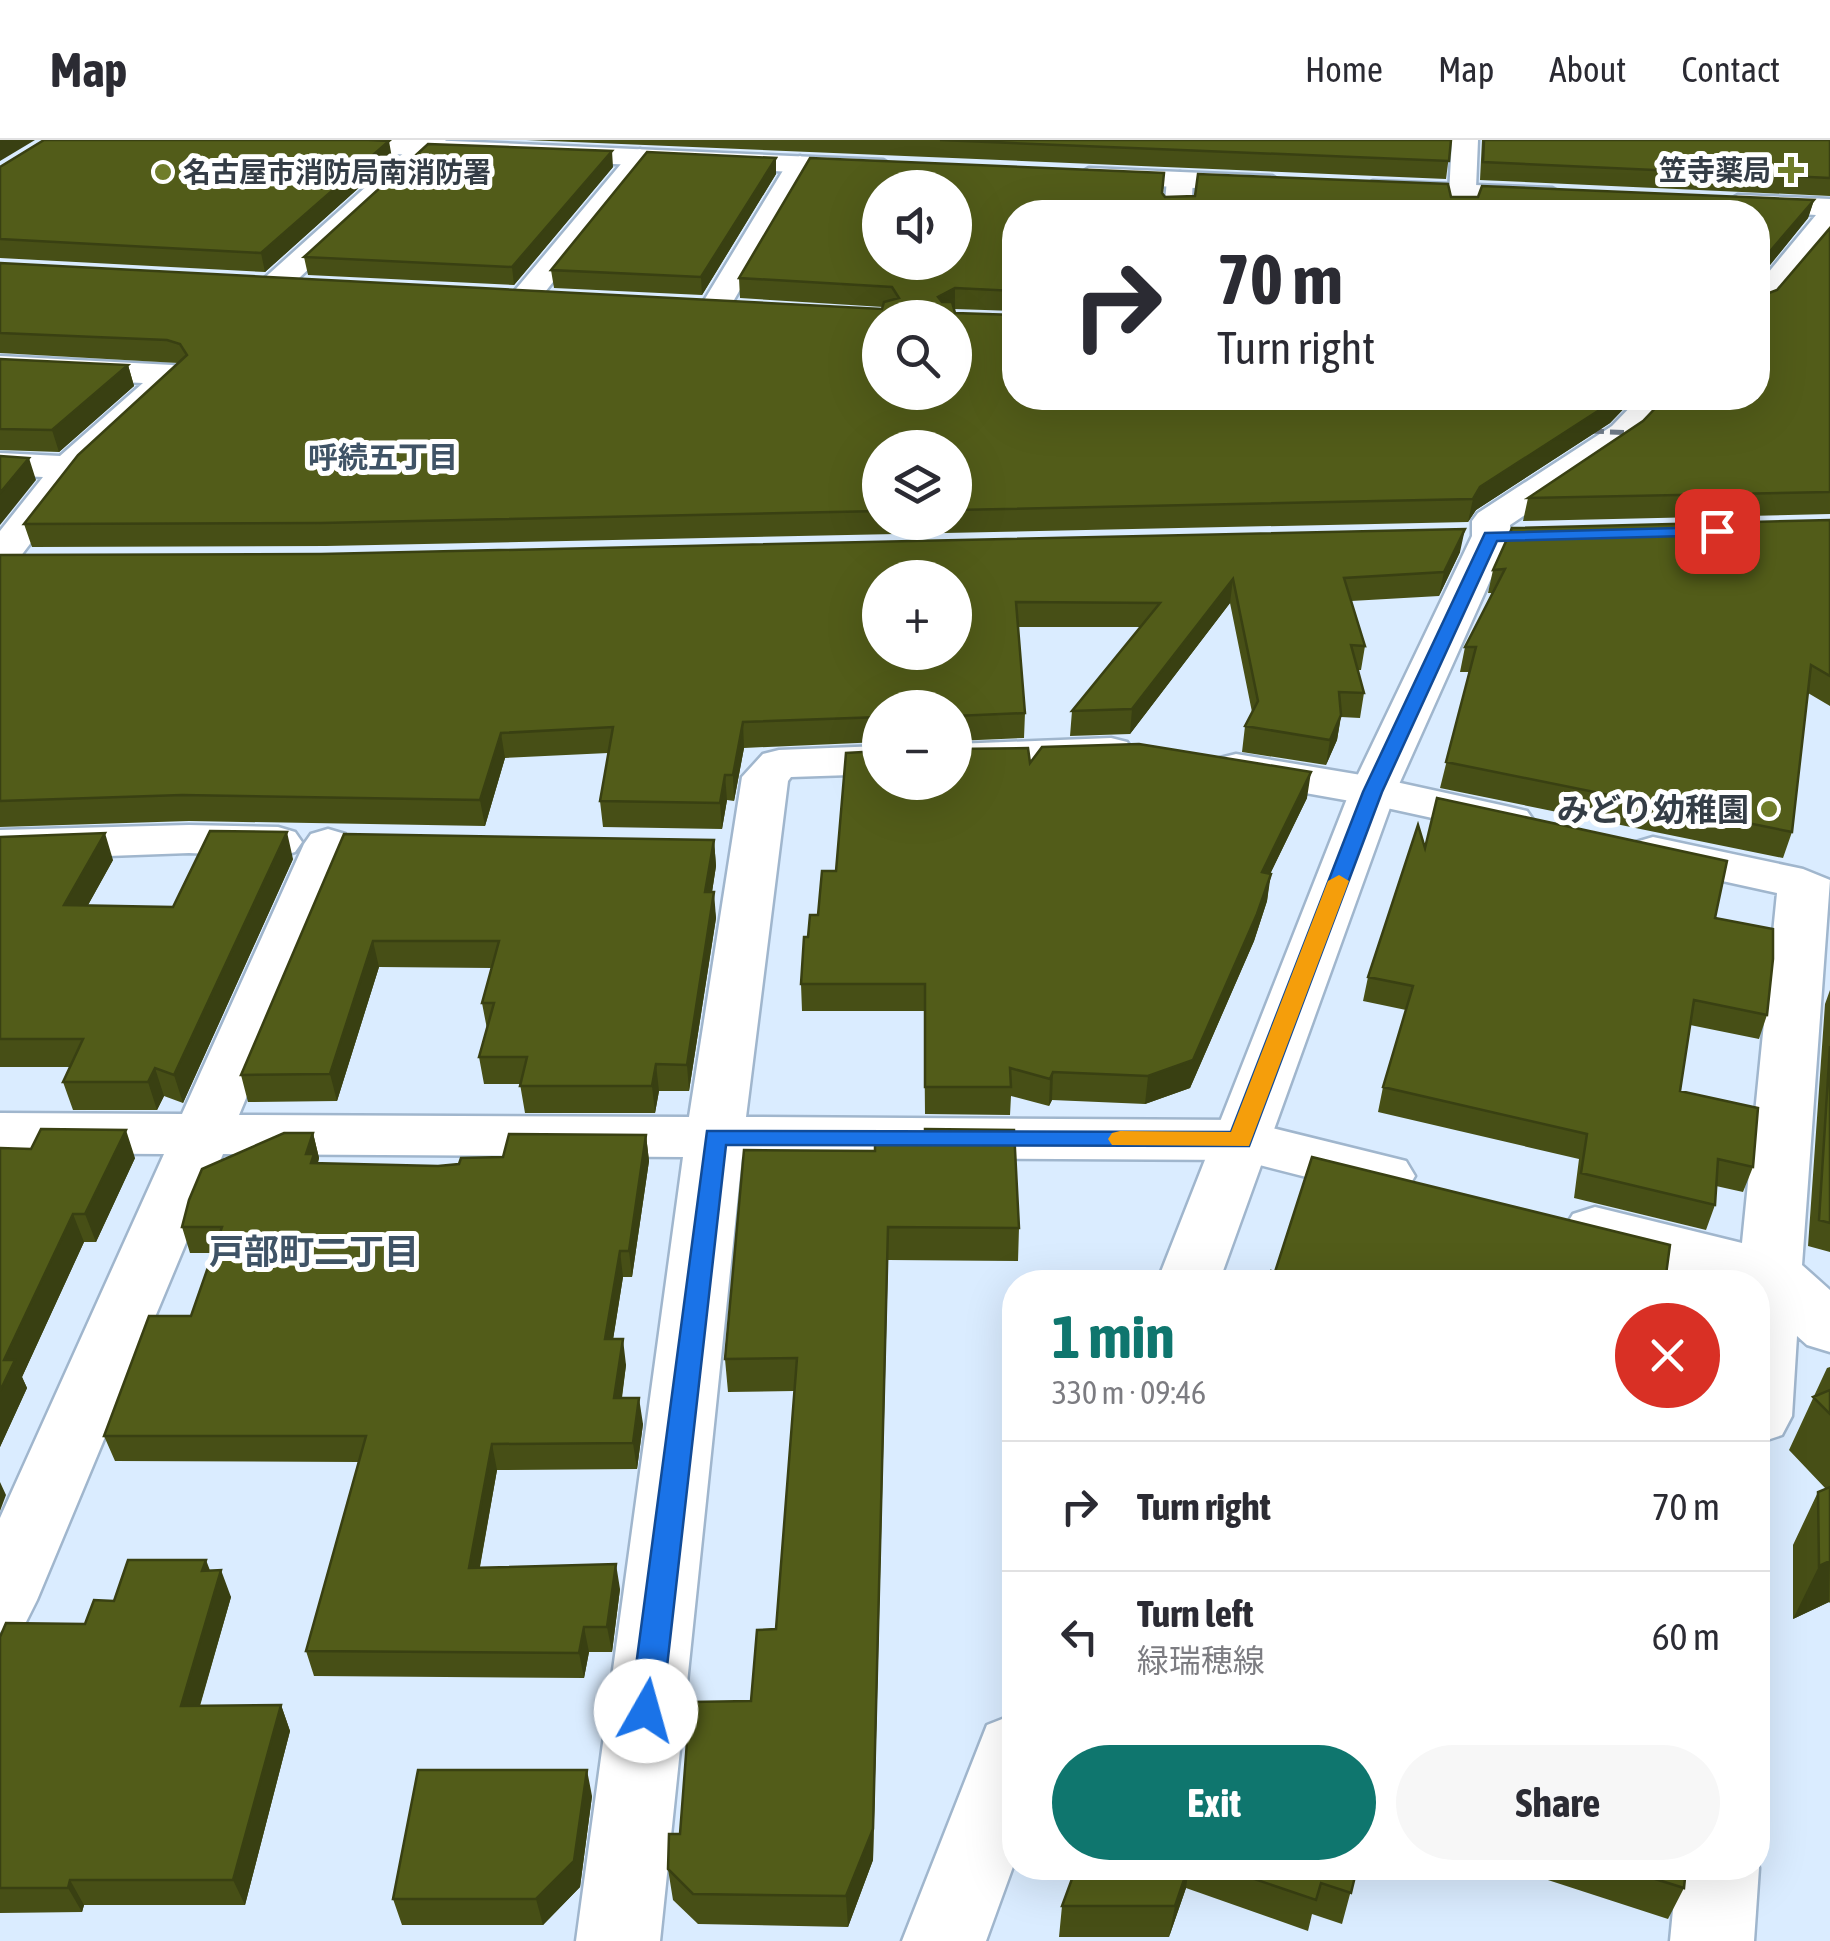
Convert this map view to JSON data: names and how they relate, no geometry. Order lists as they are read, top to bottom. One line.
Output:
{"districts":["呼続五丁目","戸部町二丁目"],"places":{"health":["笠寺薬局"],"other":["名古屋市消防局南消防署","みどり幼稚園"]},"page":{"header":"Map","nav":["Home","Map","About","Contact"],"map_buttons":["+","−"],"turn":["70 m","Turn right"],"heading":["1 min","330 m · 09:46"],"list":[{"name":"Turn right","value":"70 m"},{"name":"Turn left","note":"緑瑞穂線","value":"60 m"}],"buttons":["Exit","Share"]}}
